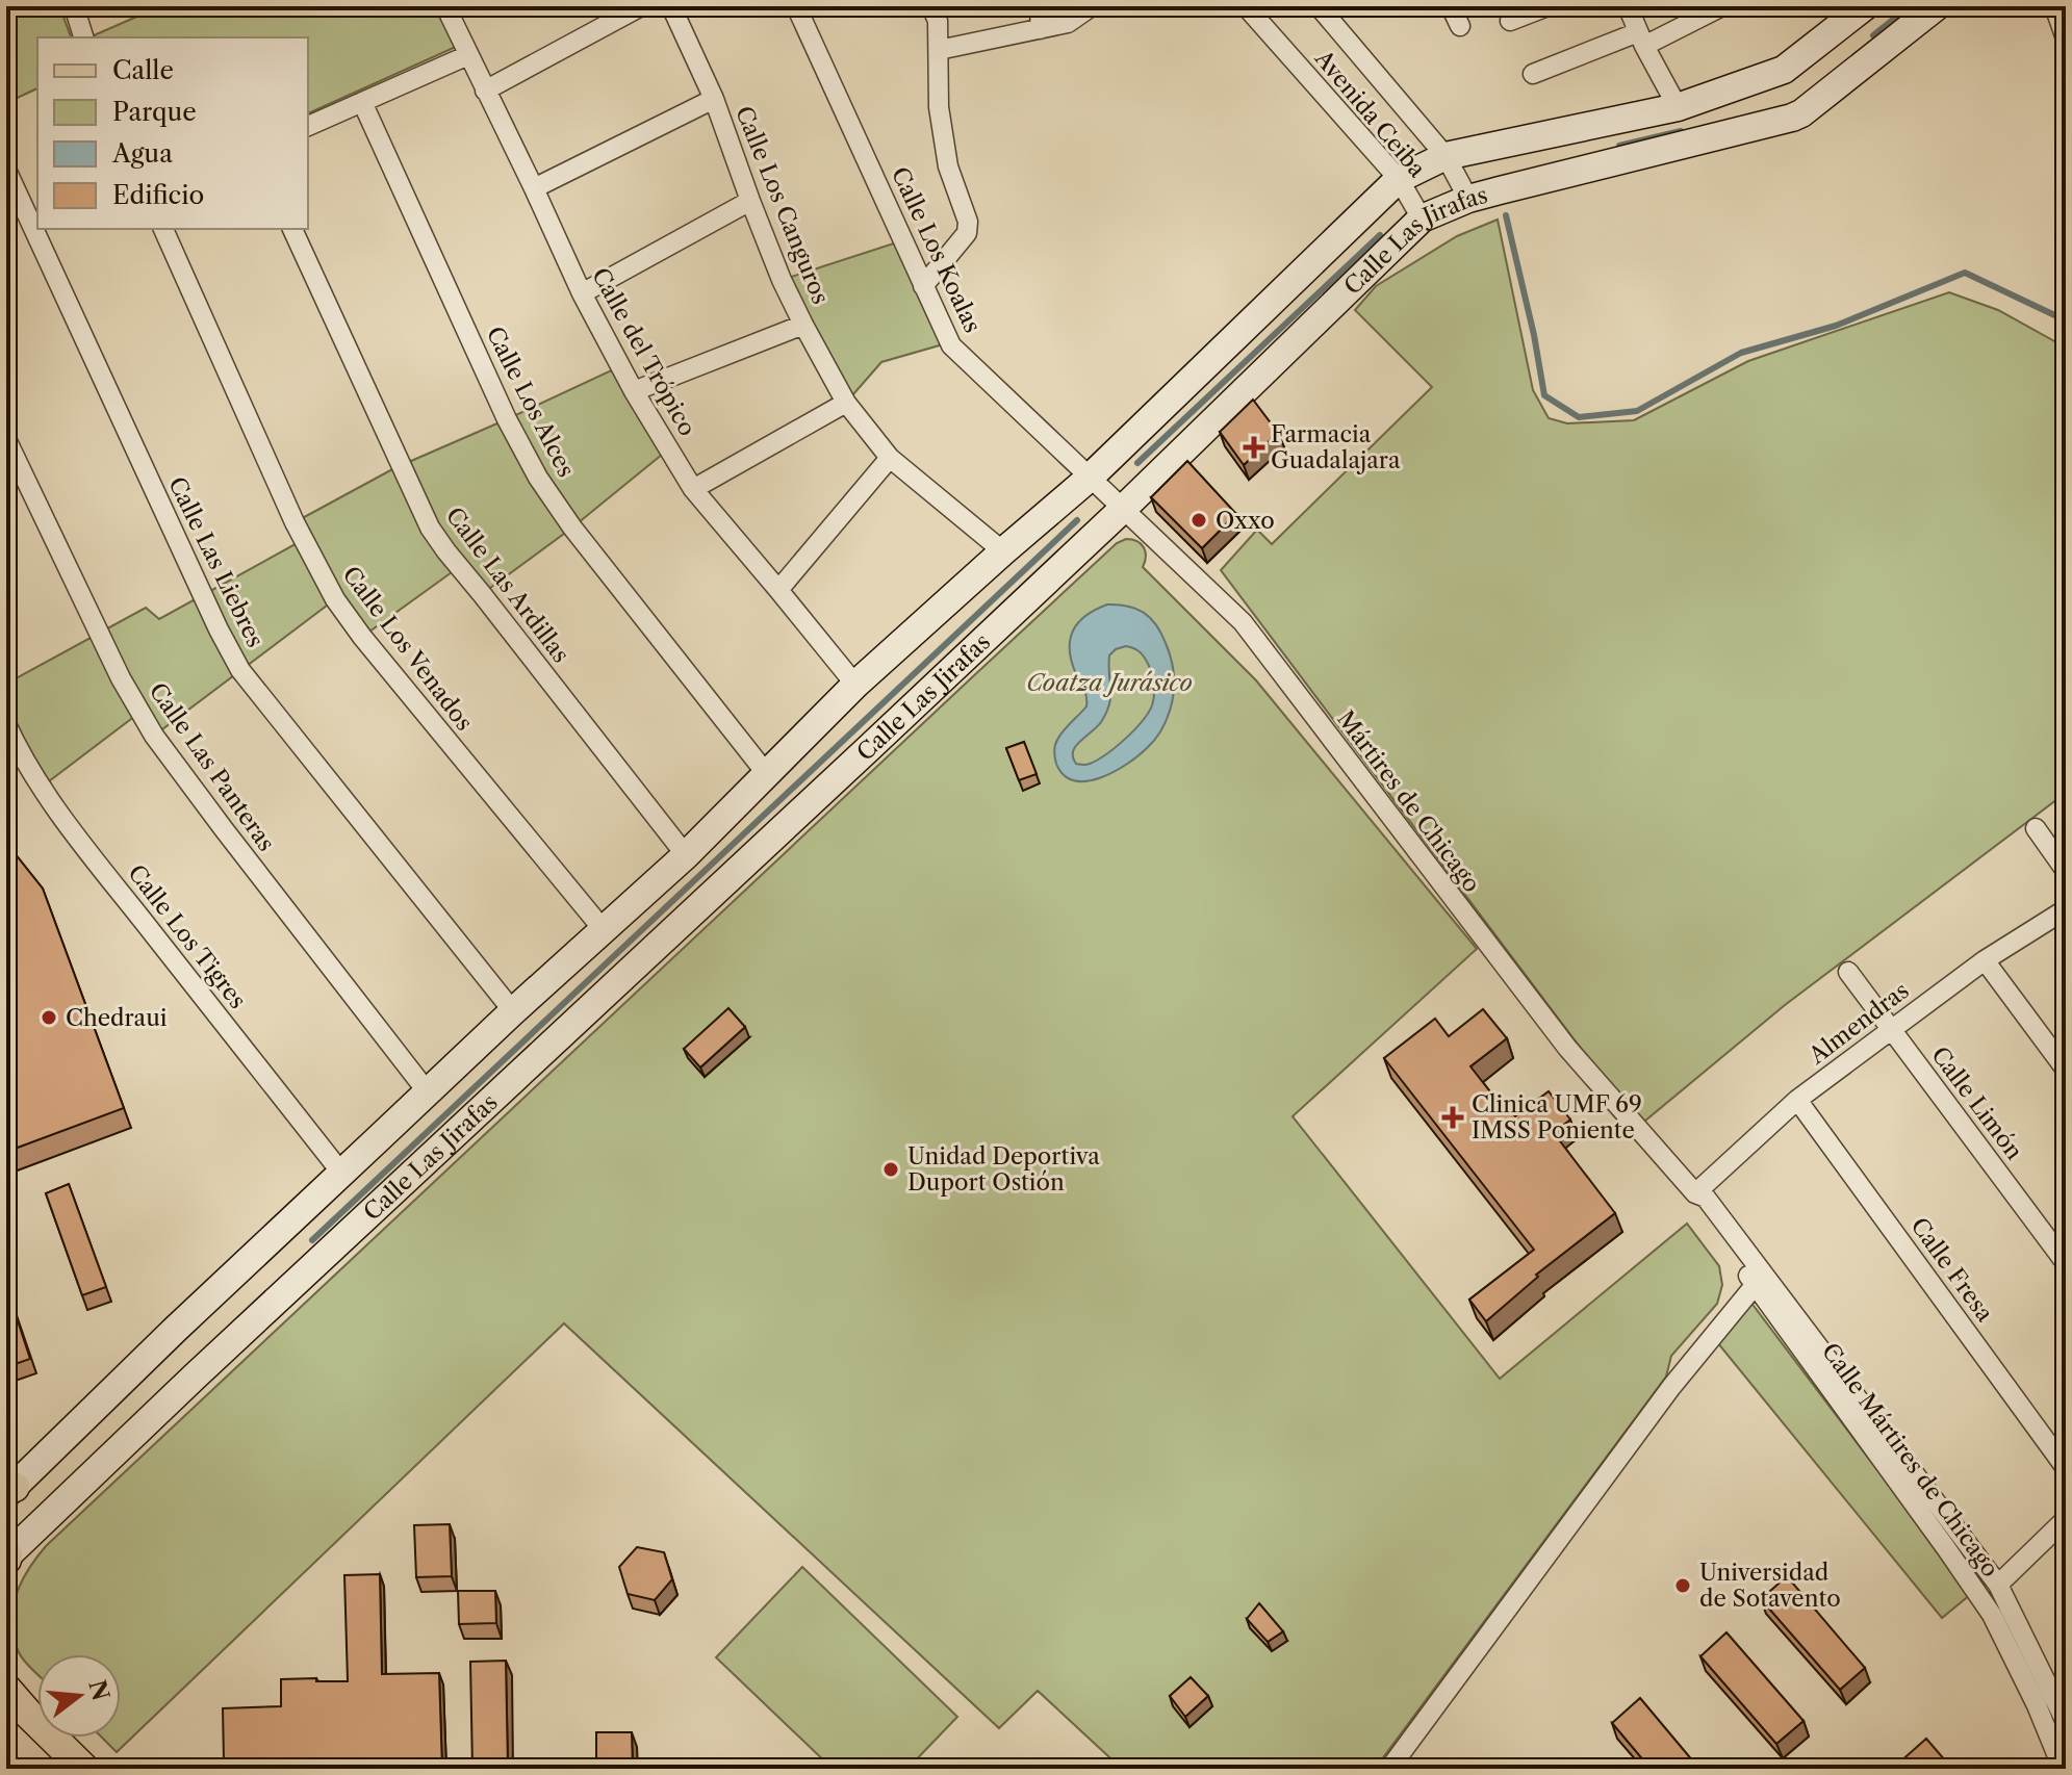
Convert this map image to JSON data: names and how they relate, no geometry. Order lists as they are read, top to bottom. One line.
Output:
{"streets":{"main road":["Calle Las Jirafas"],"street":["Avenida Ceiba","Calle Los Canguros","Calle Los Koalas","Calle del Trópico","Calle Los Alces","Calle Las Liebres","Calle Las Ardillas","Calle Los Venados","Calle Las Panteras","Mártires de Chicago","Calle Los Tigres","Almendras","Calle Limón","Calle Fresa","Calle Mártires de Chicago"]},"crossings":[["Avenida Ceiba","Calle Las Jirafas"],["Calle Los Canguros","Calle Las Jirafas"],["Calle Las Jirafas","Calle Los Koalas"],["Calle Las Jirafas","Calle del Trópico"],["Calle Las Jirafas","Calle Los Alces"],["Calle Las Jirafas","Calle Las Liebres"],["Calle Las Jirafas","Calle Las Ardillas"],["Calle Las Jirafas","Calle Los Venados"],["Calle Las Jirafas","Calle Las Panteras"],["Calle Las Jirafas","Mártires de Chicago"],["Calle Las Jirafas","Calle Los Tigres"],["Calle Los Koalas","Mártires de Chicago"],["Mártires de Chicago","Calle Mártires de Chicago"],["Almendras","Calle Limón"],["Almendras","Calle Fresa"],["Almendras","Calle Mártires de Chicago"]],"parks":["Coatza Jurásico"],"places":{"health":["Farmacia Guadalajara","Clinica UMF 69 IMSS Poniente"],"other":["Oxxo","Chedraui","Unidad Deportiva Duport Ostión","Universidad de Sotavento"]},"legend":["Calle","Parque","Agua","Edificio"],"north":"right"}
